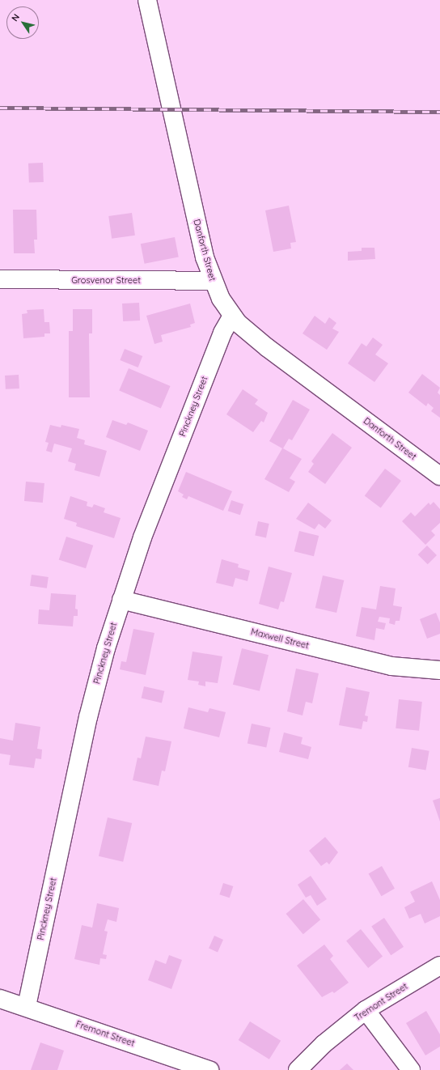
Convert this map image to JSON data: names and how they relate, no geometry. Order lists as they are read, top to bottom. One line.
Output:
{"streets":{"street":["Danforth Street","Grosvenor Street","Pinckney Street","Maxwell Street","Tremont Street","Fremont Street"]},"crossings":[["Danforth Street","Grosvenor Street"],["Danforth Street","Pinckney Street"],["Pinckney Street","Maxwell Street"],["Pinckney Street","Fremont Street"]],"north":"top left"}
